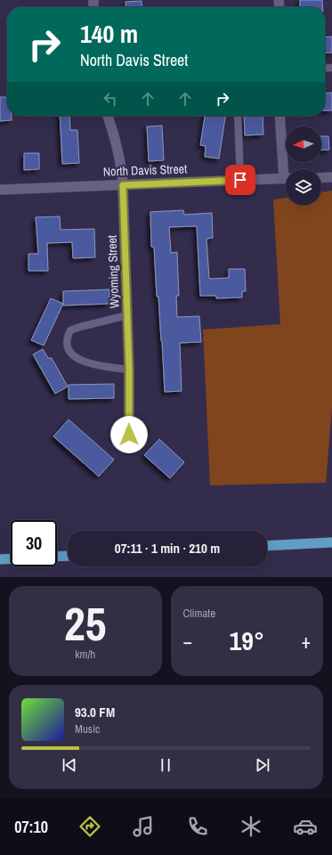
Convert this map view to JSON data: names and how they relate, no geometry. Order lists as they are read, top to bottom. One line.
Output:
{"streets":{"street":["North Davis Street","Wyoming Street"]},"crossings":[["North Davis Street","Wyoming Street"]],"north":"left","page":{"turn":["140 m","North Davis Street"],"limit":"30","trip":"07:11 · 1 min · 210 m","tile":[["25","km/h"],"Climate"],"heat":["−","19°","+"],"song":["93.0 FM","Music"],"tabs":"07:10"}}
